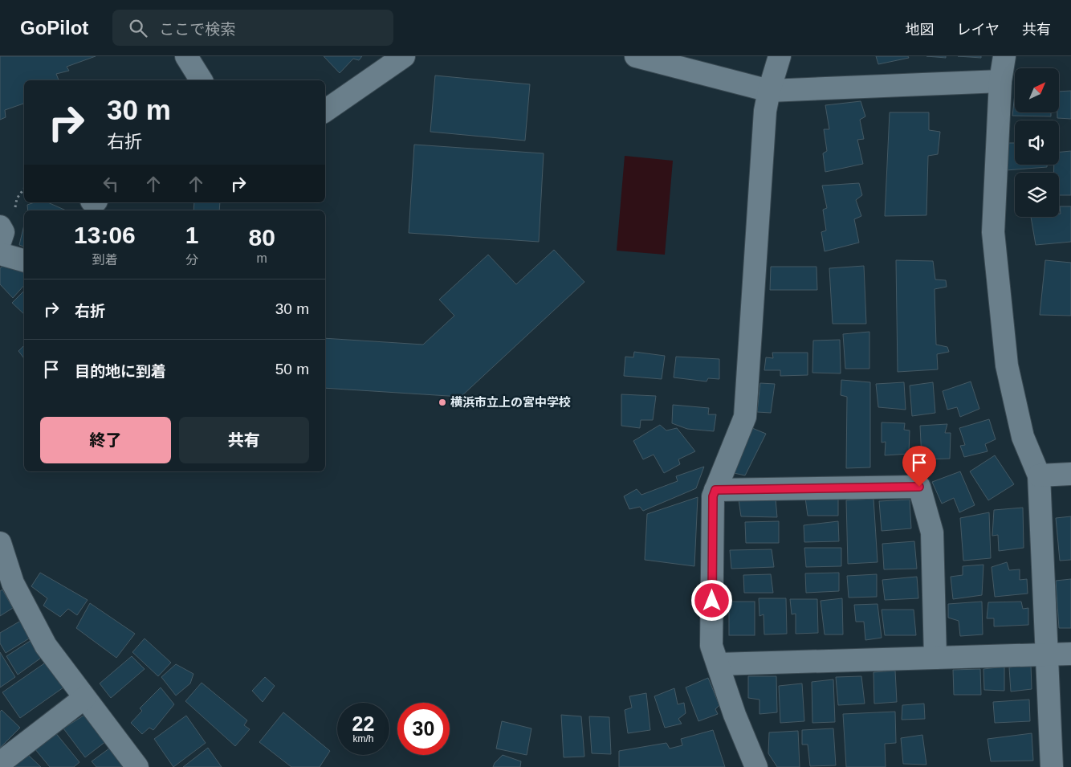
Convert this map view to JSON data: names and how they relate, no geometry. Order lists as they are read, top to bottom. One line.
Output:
{"places":["横浜市立上の宮中学校"],"north":"top right","page":{"header":"GoPilot","search":"ここで検索","nav":["地図","レイヤ","共有"],"turn":["30 m","右折"],"eta":["13:06","到着","1","分","80","m"],"list":[{"name":"右折","value":"30 m"},{"name":"目的地に到着","value":"50 m"}],"buttons":["終了","共有"],"speed":"22 km/h","limit":"30"}}
